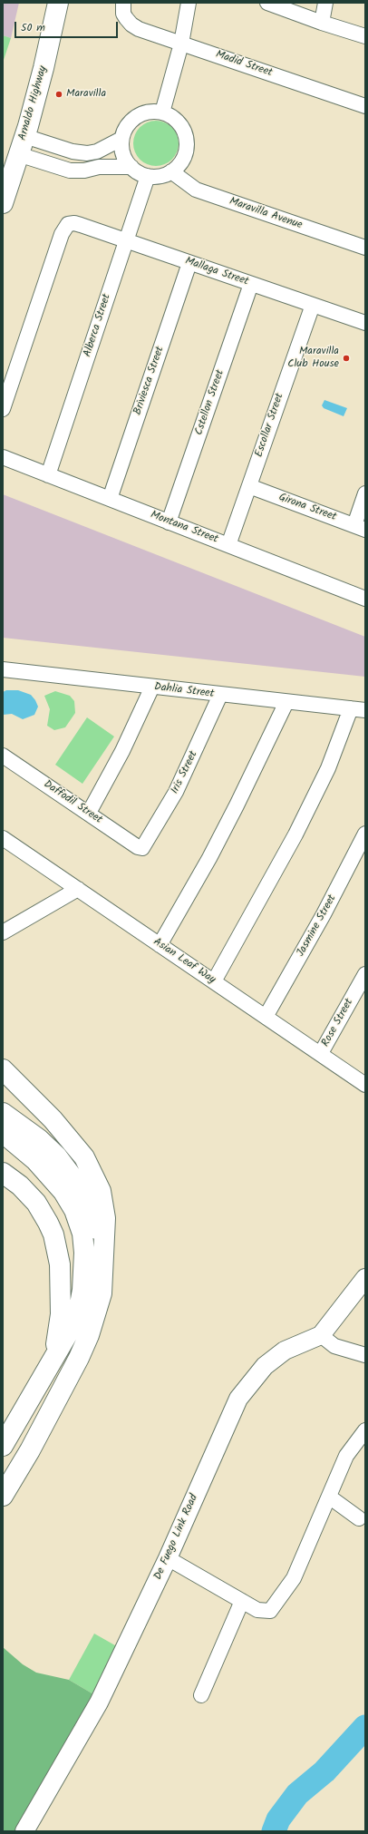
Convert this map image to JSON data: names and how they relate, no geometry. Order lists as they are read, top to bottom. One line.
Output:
{"streets":{"main road":["Arnaldo Highway"],"street":["Madid Street","Maravilla Avenue","Mallaga Street","Alberca Street","Briviesca Street","Cstellon Street","Escollar Street","Girona Street","Montana Street","Dahlia Street","Iris Street","Daffodil Street","Jasmine Street","Asian Leaf Way","Rose Street","De Fuego Link Road"]},"crossings":[["Maravilla Avenue","Alberca Street"],["Mallaga Street","Alberca Street"],["Mallaga Street","Briviesca Street"],["Mallaga Street","Cstellon Street"],["Mallaga Street","Escollar Street"],["Alberca Street","Montana Street"],["Briviesca Street","Montana Street"],["Cstellon Street","Montana Street"],["Escollar Street","Girona Street"],["Escollar Street","Montana Street"],["Dahlia Street","Iris Street"],["Iris Street","Daffodil Street"],["Jasmine Street","Asian Leaf Way"],["Asian Leaf Way","Rose Street"]],"places":["Maravilla","Maravilla Club House"],"scale_bar":"50 m"}
